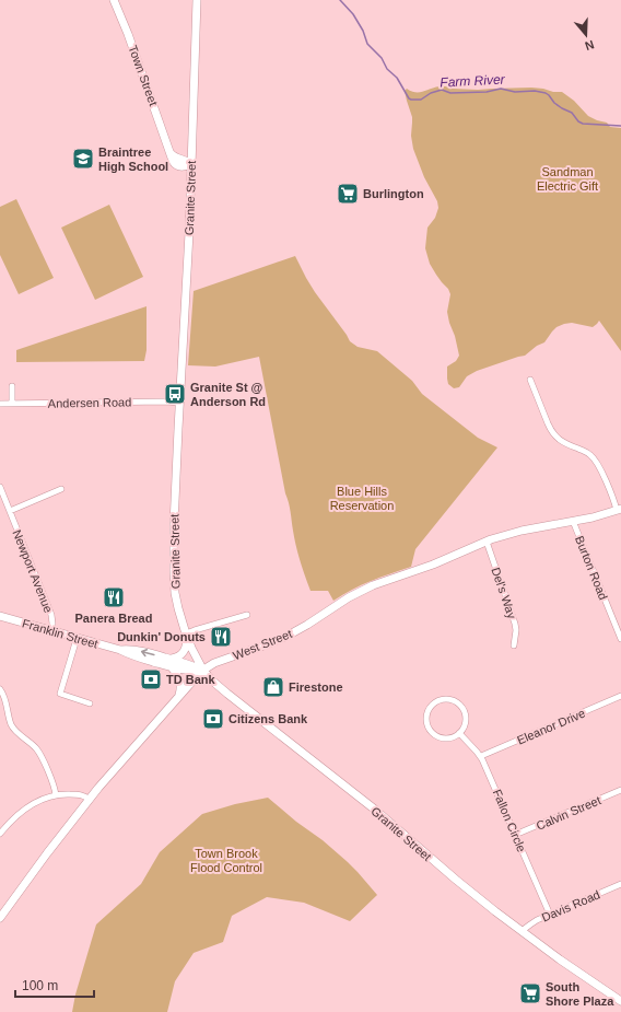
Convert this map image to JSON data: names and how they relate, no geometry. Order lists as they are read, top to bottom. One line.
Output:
{"streets":{"main road":["Town Street","Granite Street","Franklin Street","West Street"],"street":["Andersen Road","Burton Road","Newport Avenue","Del's Way","Eleanor Drive","Calvin Street","Fallon Circle","Davis Road"]},"crossings":[["Town Street","Granite Street"],["Granite Street","Andersen Road"],["Granite Street","Franklin Street"],["Granite Street","West Street"],["Granite Street","Davis Road"],["Burton Road","West Street"],["Newport Avenue","Franklin Street"],["Del's Way","West Street"],["Franklin Street","West Street"],["Eleanor Drive","Fallon Circle"],["Calvin Street","Fallon Circle"],["Fallon Circle","Davis Road"]],"water":["Farm River"],"parks":["Sandman Electric Gift","Blue Hills Reservation","Town Brook Flood Control"],"places":{"school or university":["Braintree High School"],"supermarket":["Burlington","South Shore Plaza"],"bus stop":["Granite St @ Anderson Rd"],"restaurant":["Panera Bread","Dunkin' Donuts"],"bank":["TD Bank","Citizens Bank"],"shop":["Firestone"]},"scale_bar":"100 m","north":"bottom"}
